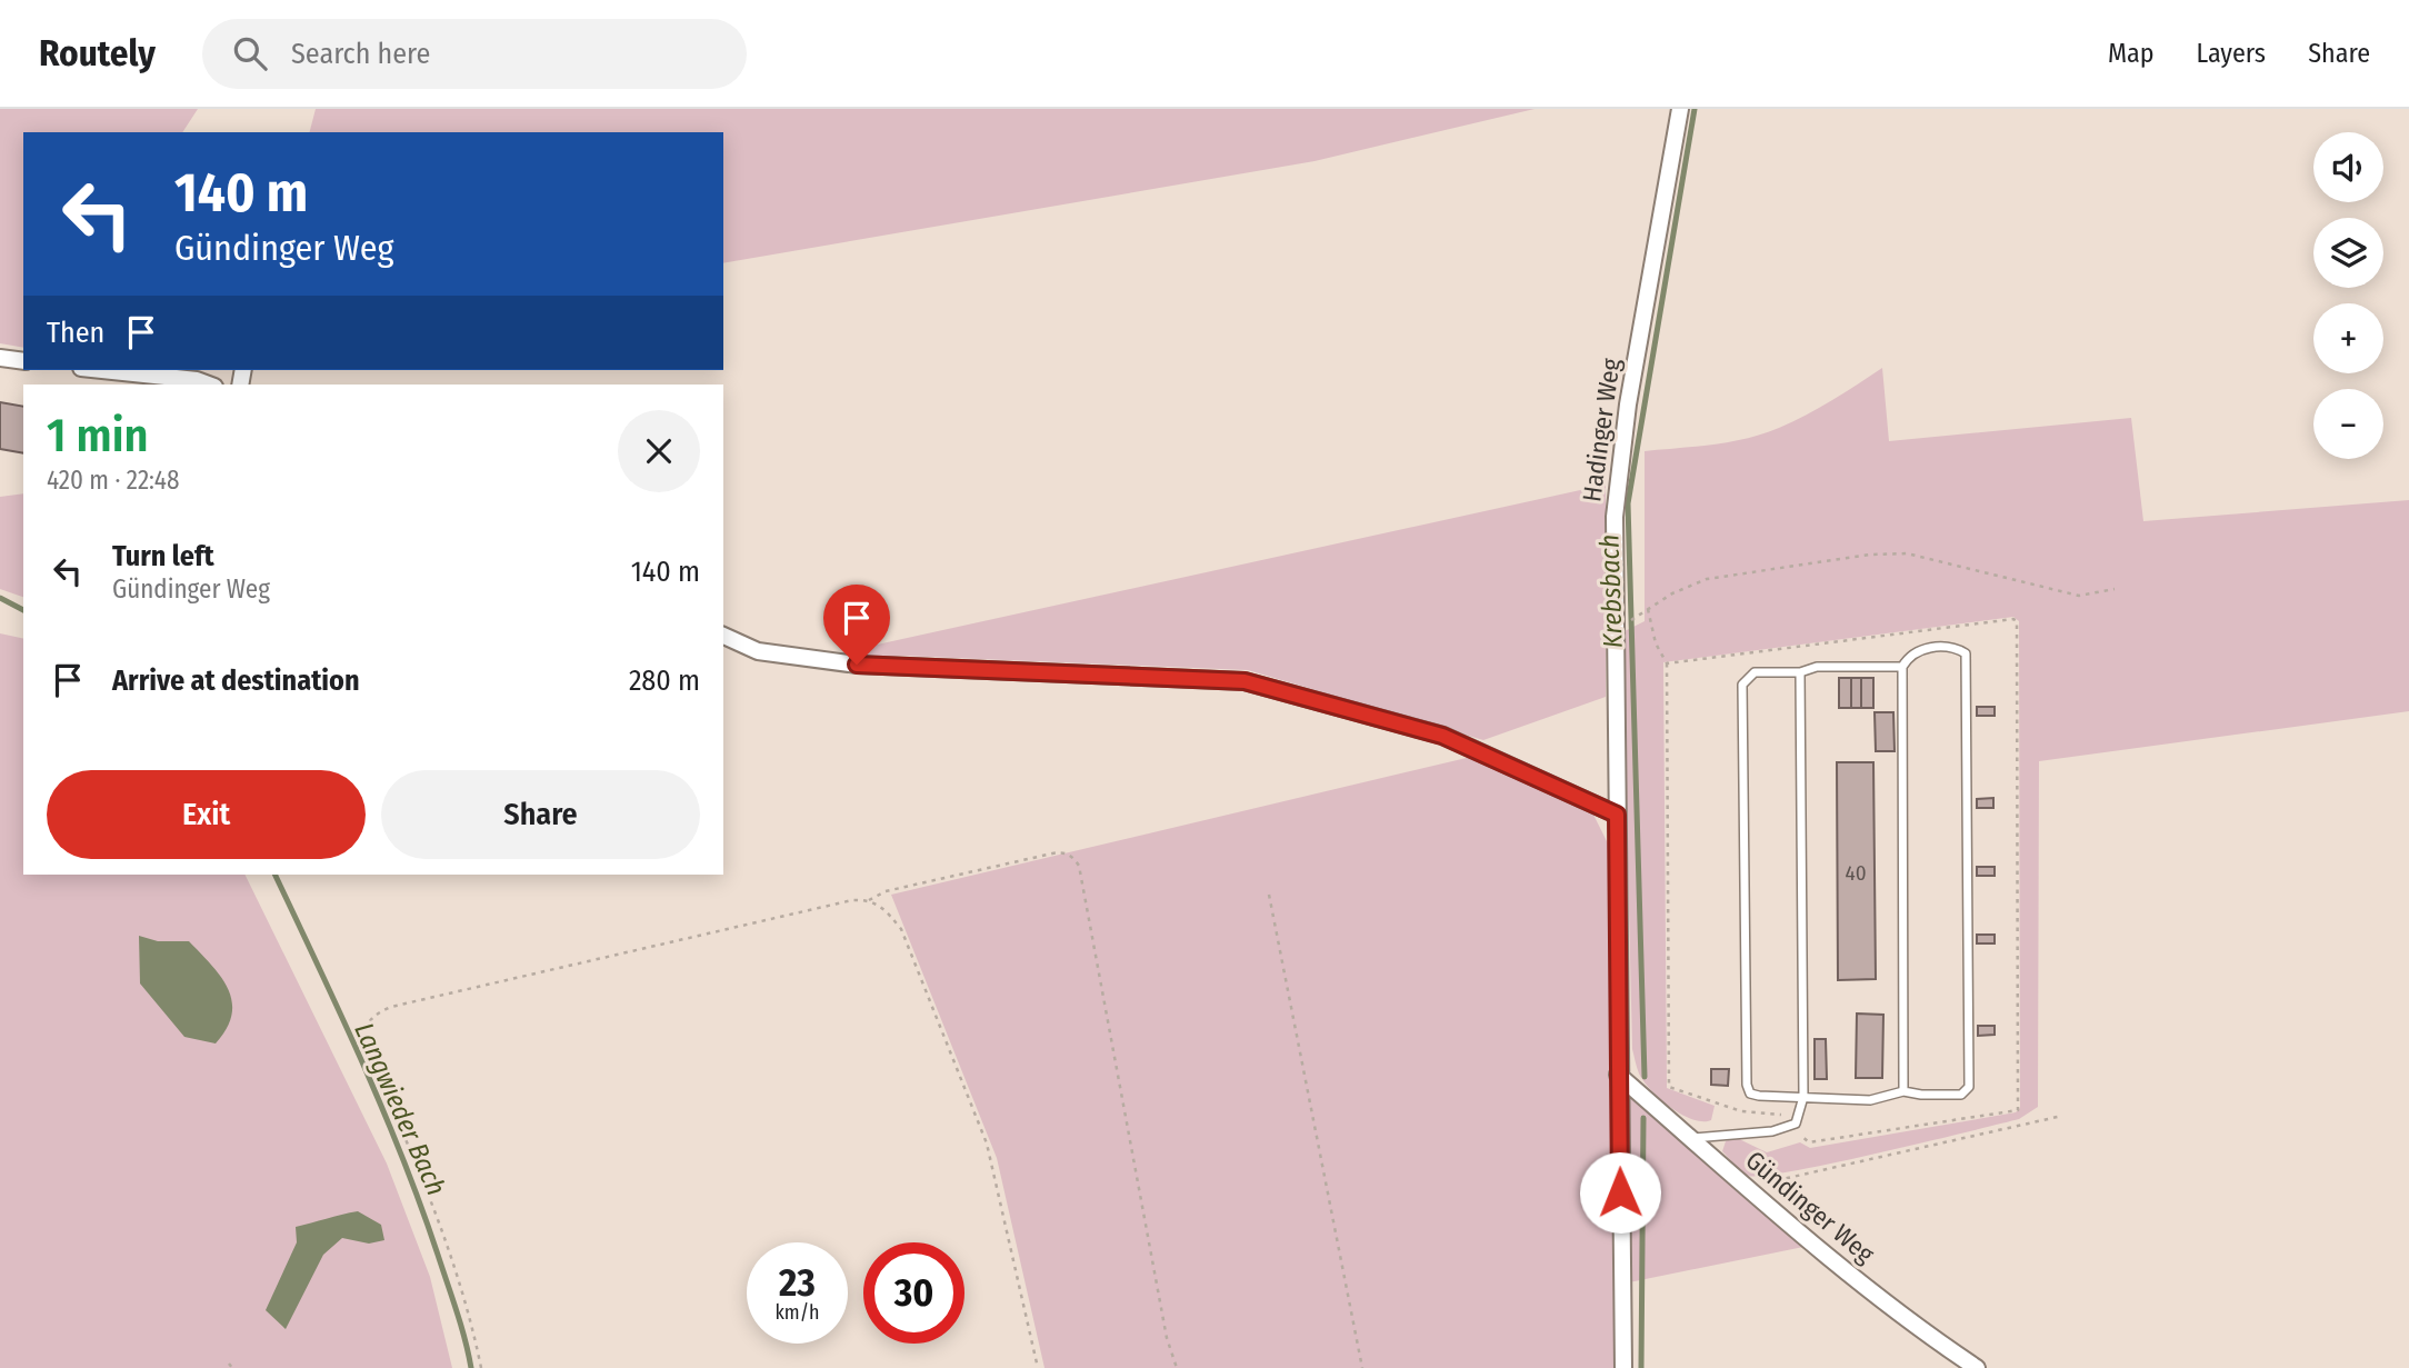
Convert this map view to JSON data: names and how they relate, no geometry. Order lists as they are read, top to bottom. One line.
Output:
{"streets":{"street":["Hadinger Weg","Gündinger Weg"]},"crossings":[["Hadinger Weg","Gündinger Weg"]],"water":["Krebsbach","Langwieder Bach"],"house_numbers":["40"],"page":{"header":"Routely","search":"Search here","nav":["Map","Layers","Share"],"map_buttons":["+","−"],"turn":["140 m","Gündinger Weg"],"then":"Then","heading":["1 min","420 m · 22:48"],"list":[{"name":"Turn left","note":"Gündinger Weg","value":"140 m"},{"name":"Arrive at destination","value":"280 m"}],"buttons":["Exit","Share"],"speed":"23 km/h","limit":"30"}}
